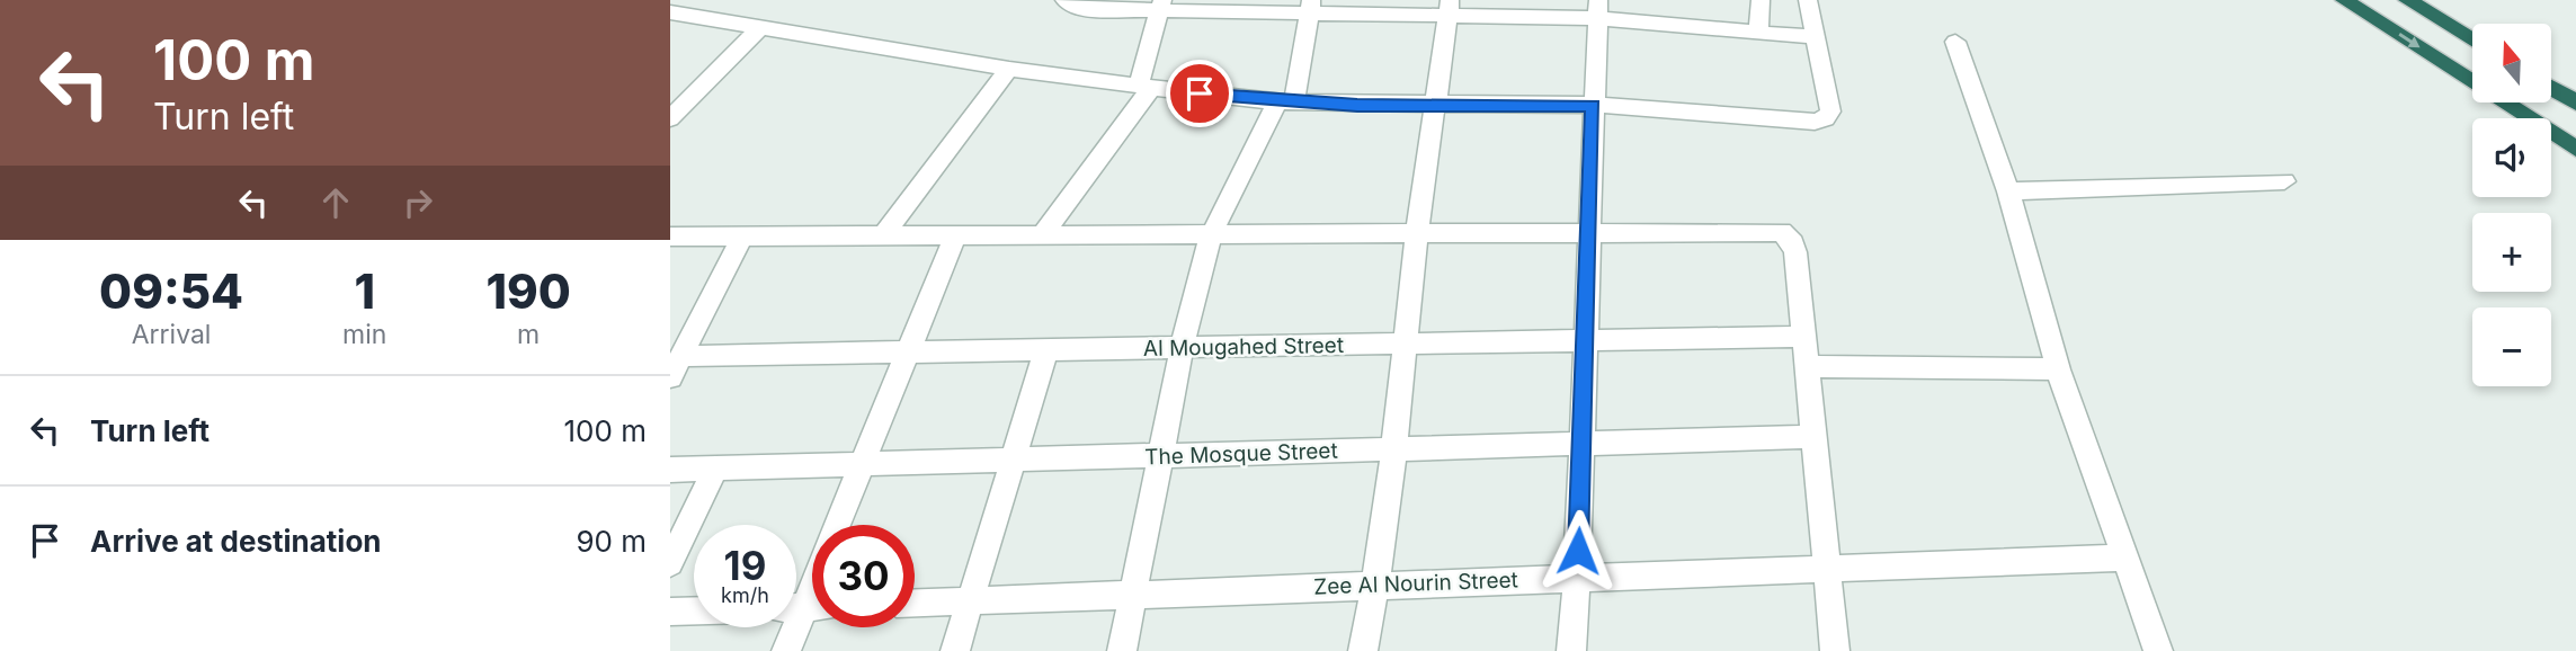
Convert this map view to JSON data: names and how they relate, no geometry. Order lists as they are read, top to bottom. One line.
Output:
{"streets":{"street":["Al Mougahed Street","The Mosque Street","Zee Al Nourin Street"]},"north":"top","page":{"turn":["100 m","Turn left"],"map_buttons":["+","−"],"eta":["09:54","Arrival","1","min","190","m"],"list":[{"name":"Turn left","value":"100 m"},{"name":"Arrive at destination","value":"90 m"}],"speed":"19 km/h","limit":"30"}}
